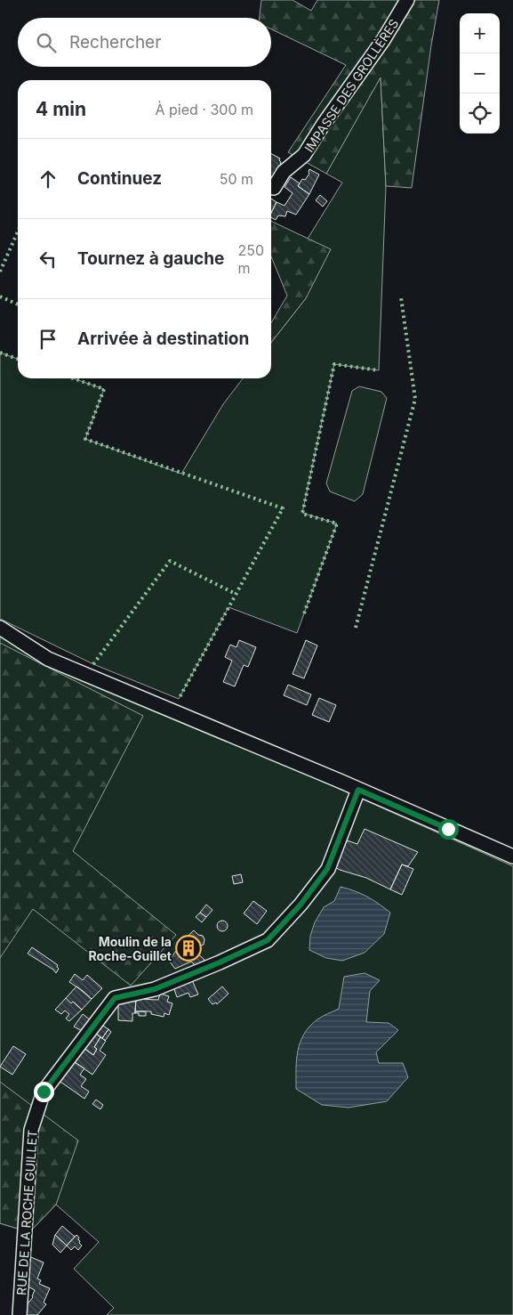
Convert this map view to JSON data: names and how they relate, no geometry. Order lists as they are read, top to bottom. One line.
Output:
{"streets":{"street":["IMPASSE DES GROLLÈRES","RUE DE LA ROCHE GUILLET"]},"places":{"building":["Moulin de la Roche-Guillet"]},"page":{"map_buttons":["+","−"],"search":"Rechercher","heading":["4 min","À pied · 300 m"],"list":[["Continuez","50 m"],["Tournez à gauche","250 m"],"Arrivée à destination"]}}
